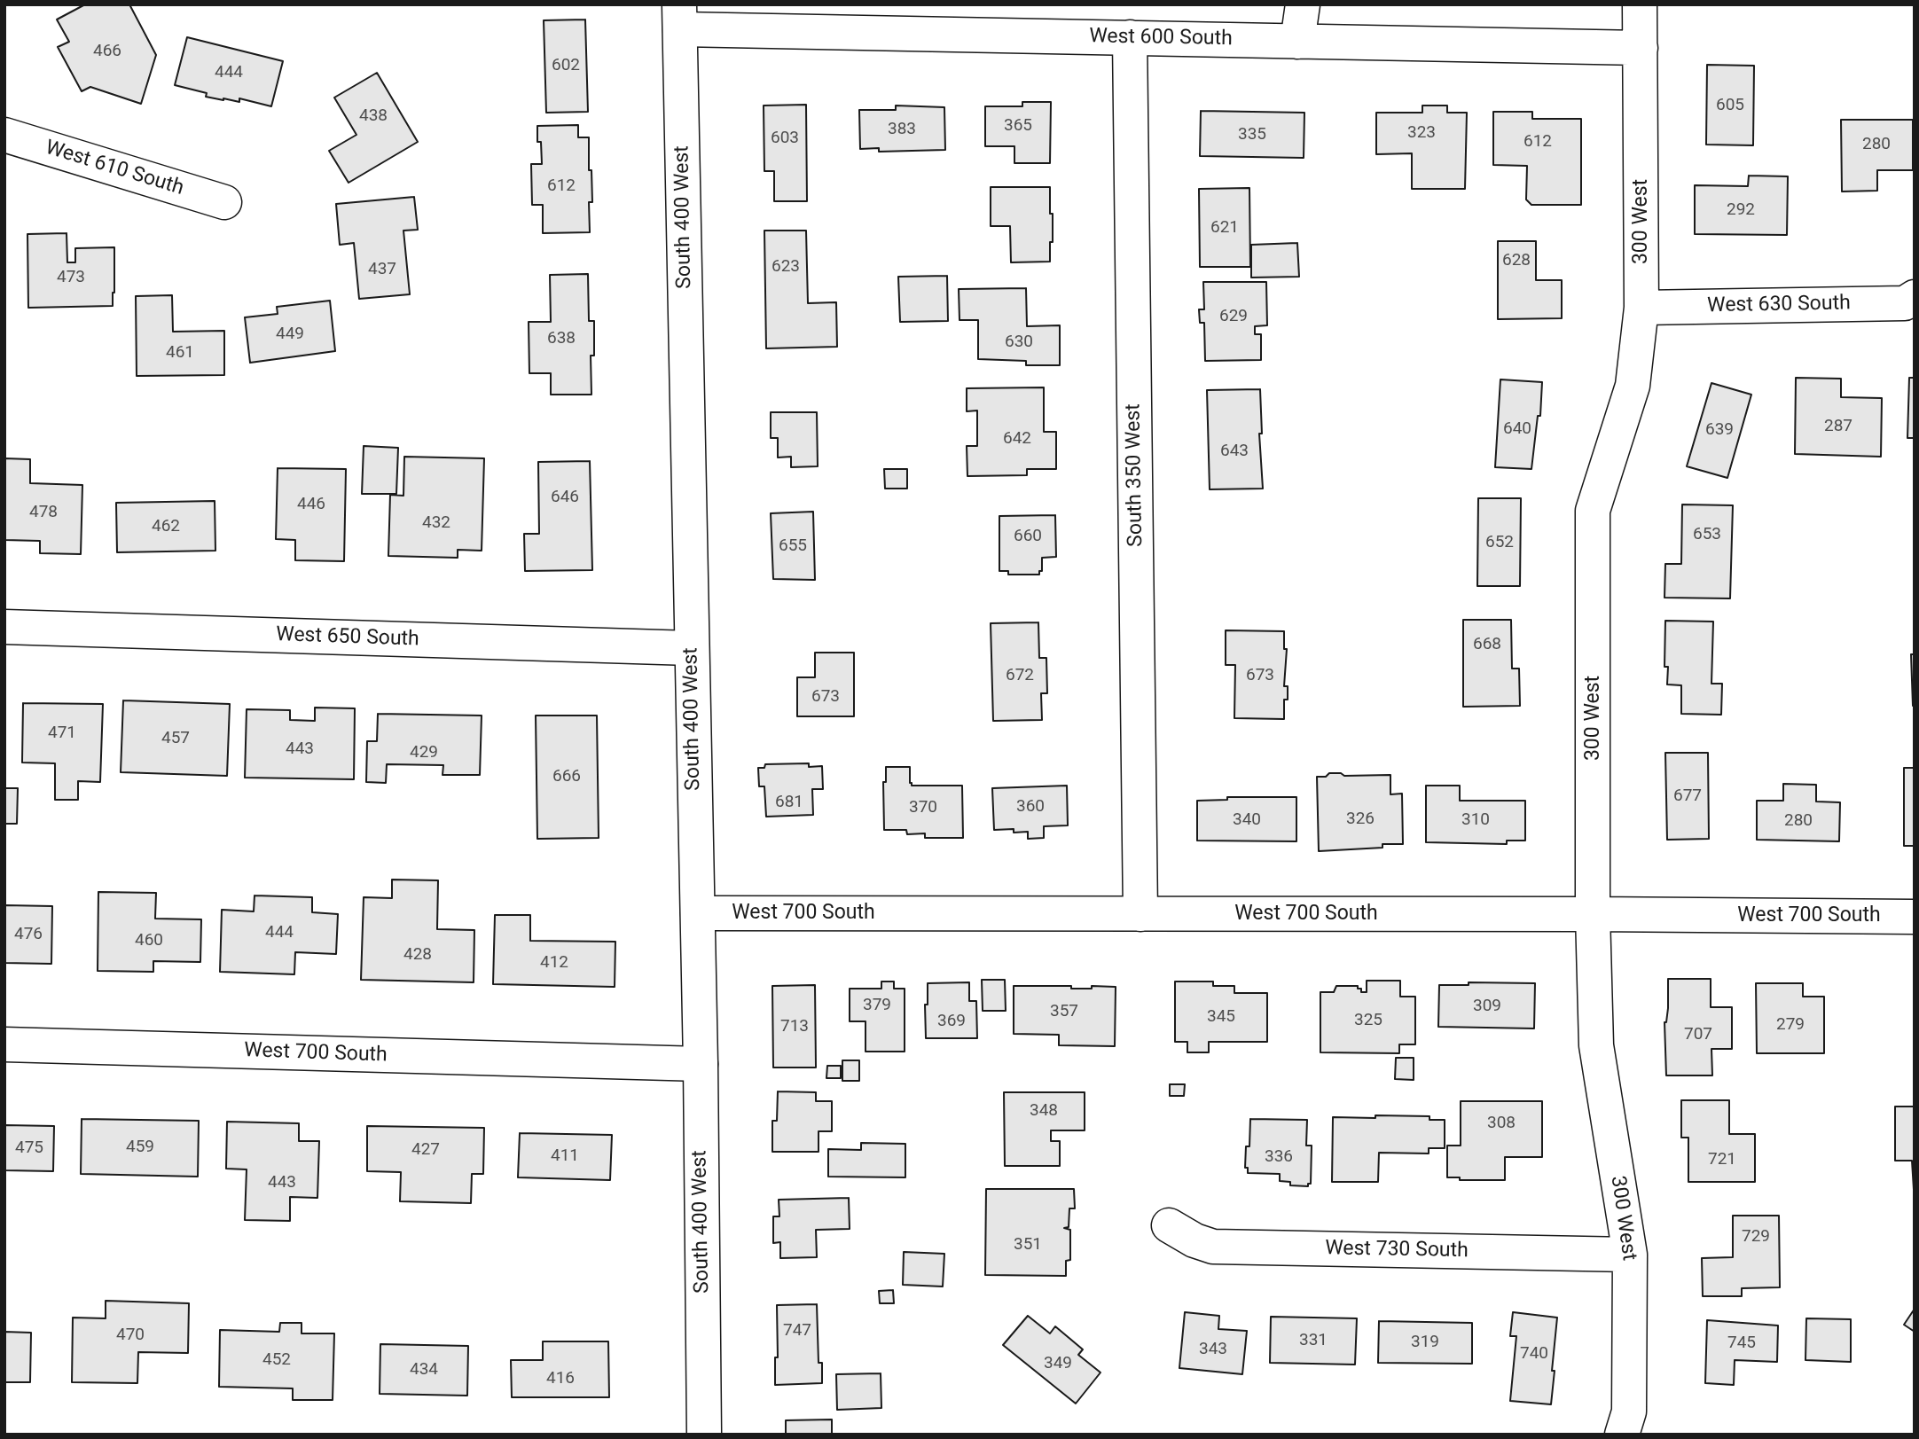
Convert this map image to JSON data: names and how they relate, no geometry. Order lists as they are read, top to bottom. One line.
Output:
{"streets":{"street":["West 600 South","West 610 South","South 400 West","300 West","West 630 South","South 350 West","West 650 South","West 700 South","West 730 South"]},"crossings":[["West 600 South","South 400 West"],["West 600 South","300 West"],["West 600 South","South 350 West"],["South 400 West","West 650 South"],["South 400 West","West 700 South"],["300 West","West 630 South"],["300 West","West 700 South"],["300 West","West 730 South"],["South 350 West","West 700 South"]],"house_numbers":["466","602","444","605","438","365","383","323","335","603","612","280","612","292","621","628","623","437","473","629","449","638","630","461","287","640","639","642","643","646","446","478","432","462","653","660","652","655","668","672","673","673","471","457","443","429","666","677","681","360","370","326","340","310","280","444","476","460","428","412","379","309","357","345","325","369","279","713","707","348","308","459","475","427","411","336","721","443","729","351","747","470","331","319","745","343","740","452","349","434","416"]}
